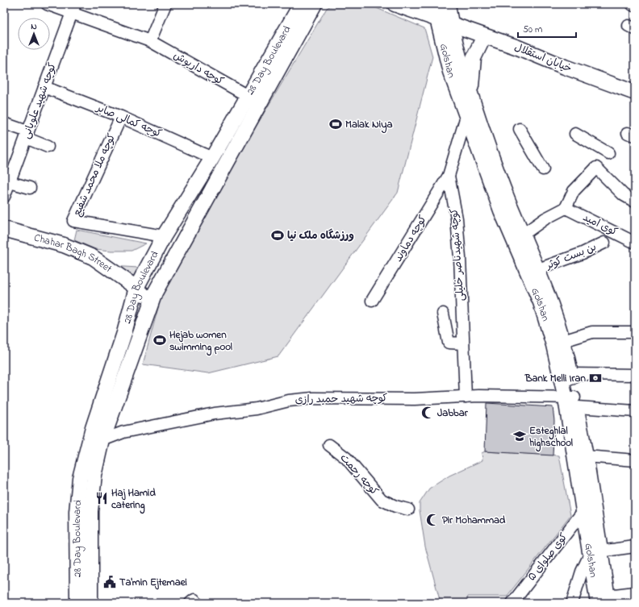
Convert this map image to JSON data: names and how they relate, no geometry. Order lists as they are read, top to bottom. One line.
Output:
{"streets":{"main road":["خیابان استقلال","28 Day Boulevard","Golshan","Chahar Bagh Street"],"street":["کوچه داریوش","کوچه شهید علویانی","کوچه کمالی صابر","کوچه ملا محمد شفیع","کوی امید","کوچه دماوند","کوچه شهیدناصر خلیلی","بن بست کوثر","کوچه شهید حمید رازی","کوچه رحمت","کوی صلوای ۵"]},"crossings":[["خیابان استقلال","Golshan"],["28 Day Boulevard","کوچه داریوش"],["28 Day Boulevard","کوچه کمالی صابر"],["28 Day Boulevard","کوچه ملا محمد شفیع"],["28 Day Boulevard","Chahar Bagh Street"],["28 Day Boulevard","کوچه شهید حمید رازی"],["Golshan","کوچه شهیدناصر خلیلی"],["Golshan","بن بست کوثر"],["Golshan","کوچه شهید حمید رازی"],["Golshan","کوی صلوای ۵"],["کوچه داریوش","کوچه شهید علویانی"],["کوچه شهید علویانی","کوچه کمالی صابر"],["کوچه کمالی صابر","کوچه ملا محمد شفیع"],["کوچه دماوند","کوچه شهیدناصر خلیلی"],["کوچه شهیدناصر خلیلی","کوچه شهید حمید رازی"]],"places":{"sports":["Malak Niya","ورزشگاه ملک نیا","Hejab women swimming pool"],"bank":["Bank Melli Iran"],"mosque":["Jabbar","Pir Mohammad"],"school or university":["Esteghlal highschool"],"restaurant":["Haj Hamid catering"],"public building":["Ta'min Ejtemaei"]},"scale_bar":"50 m","north":"top"}
